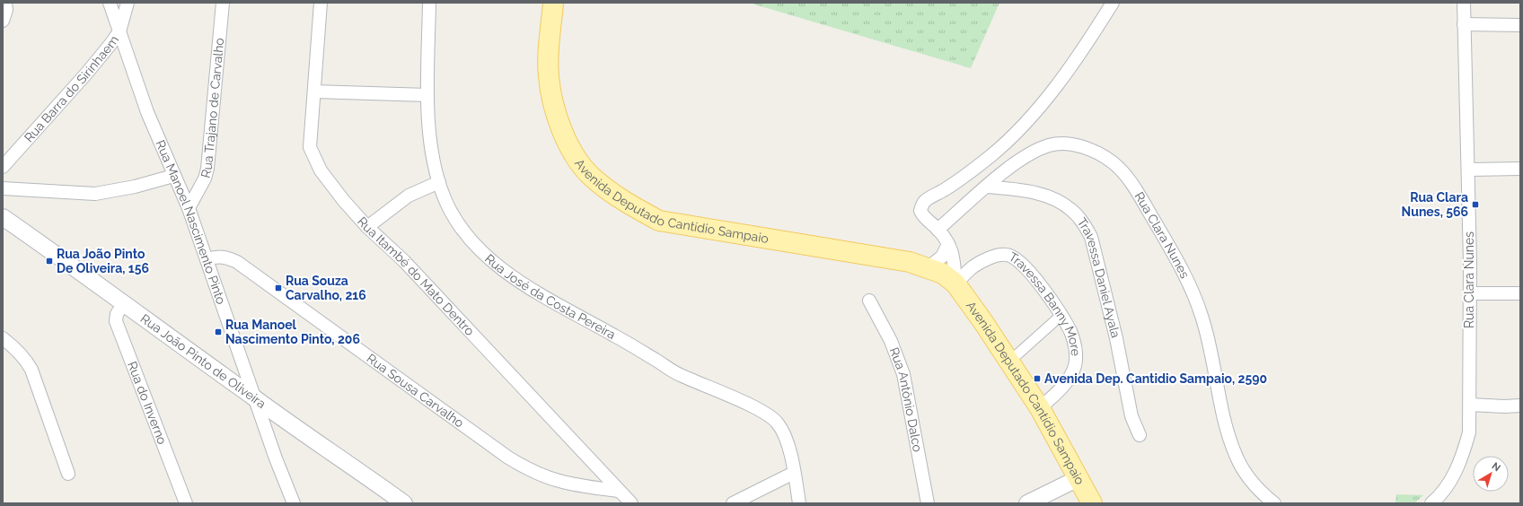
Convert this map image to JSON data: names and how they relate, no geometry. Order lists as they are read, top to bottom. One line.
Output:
{"streets":{"main road":["Avenida Deputado Cantídio Sampaio"],"street":["Rua Barra do Sirinhaem","Rua Trajano de Carvalho","Rua Manoel Nascimento Pinto","Rua Clara Nunes","Rua Itambé do Mato Dentro","Travessa Daniel Ayala","Rua José da Costa Pereira","Travessa Banny More","Rua João Pinto de Oliveira","Rua Sousa Carvalho","Rua Antônio Dalco","Rua do Inverno"]},"crossings":[["Rua Barra do Sirinhaem","Rua Manoel Nascimento Pinto"],["Rua Trajano de Carvalho","Rua Manoel Nascimento Pinto"],["Avenida Deputado Cantídio Sampaio","Travessa Banny More"],["Rua Manoel Nascimento Pinto","Rua João Pinto de Oliveira"],["Rua Manoel Nascimento Pinto","Rua Sousa Carvalho"],["Rua Clara Nunes","Travessa Daniel Ayala"],["Rua Itambé do Mato Dentro","Rua Sousa Carvalho"],["Rua João Pinto de Oliveira","Rua do Inverno"]],"places":{"transit":["Rua Clara Nunes, 566","Rua João Pinto De Oliveira, 156","Rua Souza Carvalho, 216","Rua Manoel Nascimento Pinto, 206","Avenida Dep. Cantidio Sampaio, 2590"]},"north":"top right"}
